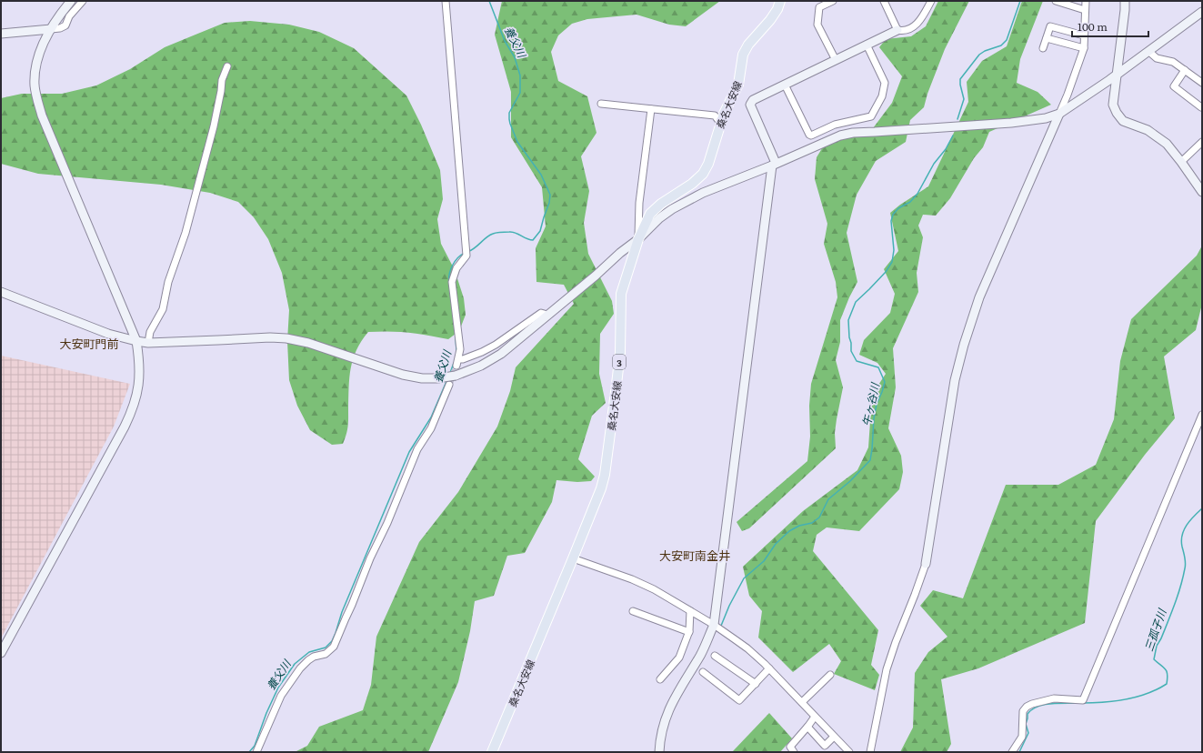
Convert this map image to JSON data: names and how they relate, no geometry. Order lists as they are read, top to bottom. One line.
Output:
{"streets":{"main road":["桑名大安線","3"]},"districts":["大安町門前","大安町南金井"],"water":["養父川","午ヶ谷川","三孤子川"],"scale_bar":"100 m"}
